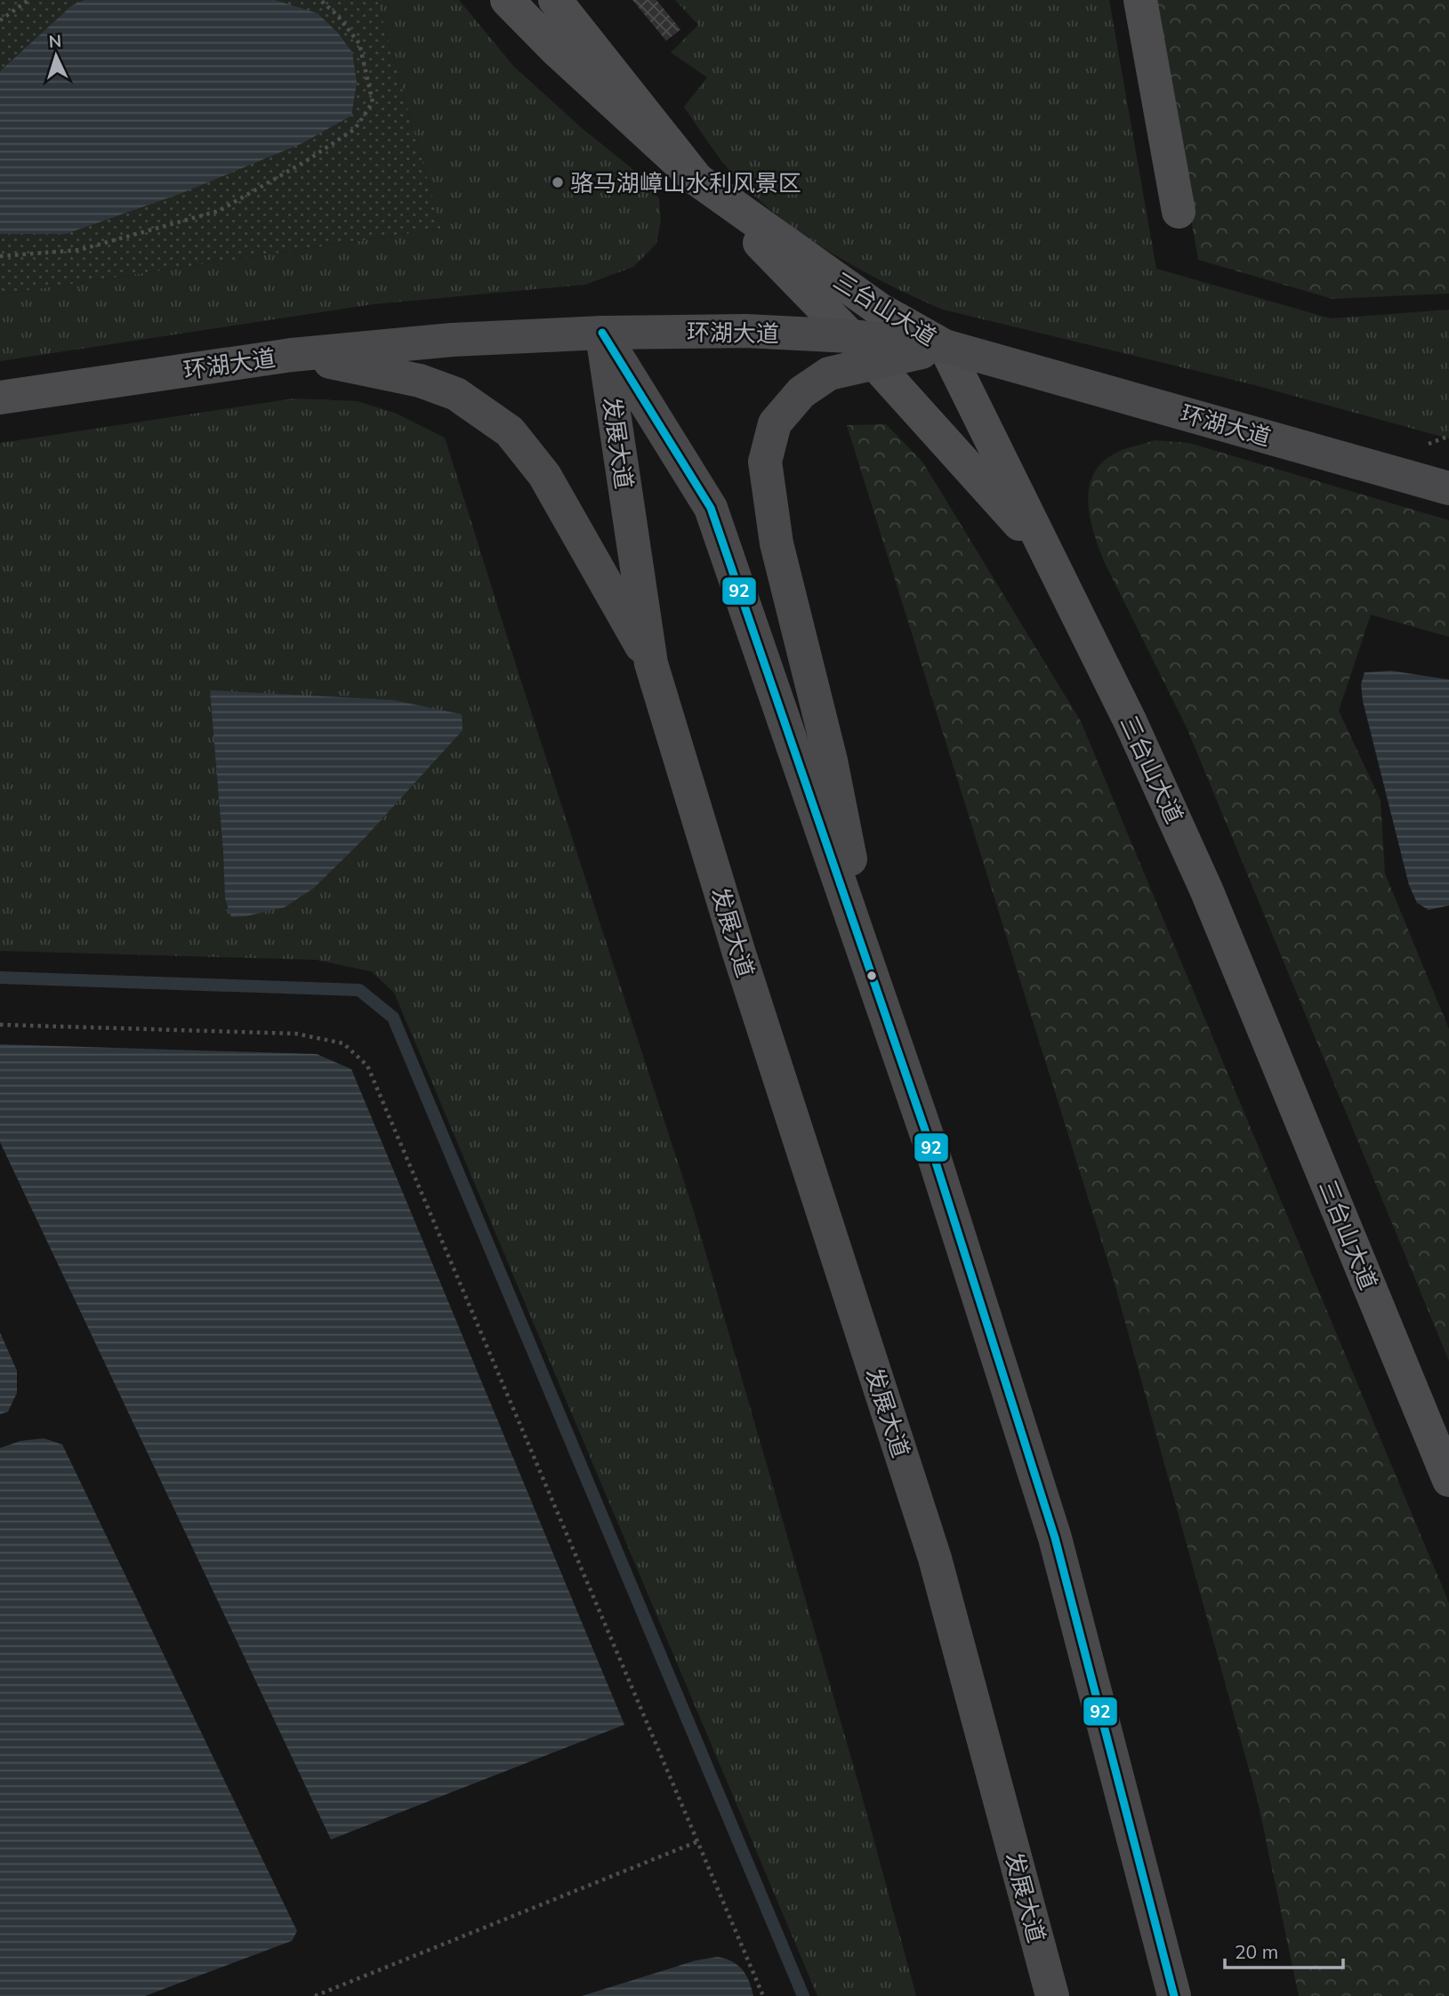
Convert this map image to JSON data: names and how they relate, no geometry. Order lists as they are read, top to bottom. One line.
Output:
{"streets":{"main road":["环湖大道","发展大道"],"street":["三台山大道"]},"crossings":[["三台山大道","环湖大道"],["环湖大道","发展大道"]],"places":["骆马湖嶂山水利风景区"],"lines":["transit line 92"],"scale_bar":"20 m","north":"top"}
